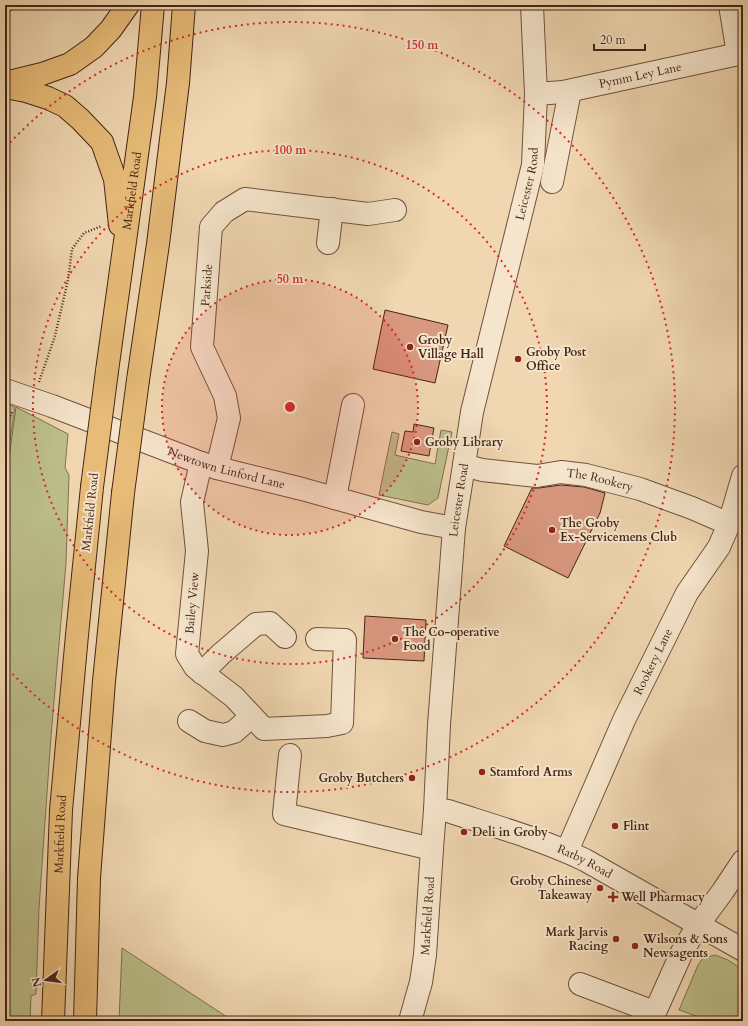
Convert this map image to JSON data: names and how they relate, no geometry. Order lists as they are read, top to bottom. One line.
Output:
{"streets":{"highway":["Markfield Road"],"street":["Pymm Ley Lane","Leicester Road","Parkside","Newtown Linford Lane","The Rookery","Bailey View","Rookery Lane","Ratby Road"]},"crossings":[["Pymm Ley Lane","Leicester Road"],["Leicester Road","Markfield Road"],["Leicester Road","Newtown Linford Lane"],["Leicester Road","The Rookery"],["Leicester Road","Ratby Road"],["Markfield Road","Ratby Road"],["Parkside","Newtown Linford Lane"],["Parkside","Bailey View"],["Newtown Linford Lane","Bailey View"],["The Rookery","Rookery Lane"],["Rookery Lane","Ratby Road"]],"places":{"other":["Groby Village Hall","Groby Post Office","Groby Library","The Groby Ex-Servicemens Club","The Co-operative Food","Stamford Arms","Groby Butchers","Flint","Deli in Groby","Groby Chinese Takeaway","Mark Jarvis Racing","Wilsons & Sons Newsagents"],"health":["Well Pharmacy"]},"scale_bar":"20 m","north":"left","rings":["150 m","100 m","50 m"]}
